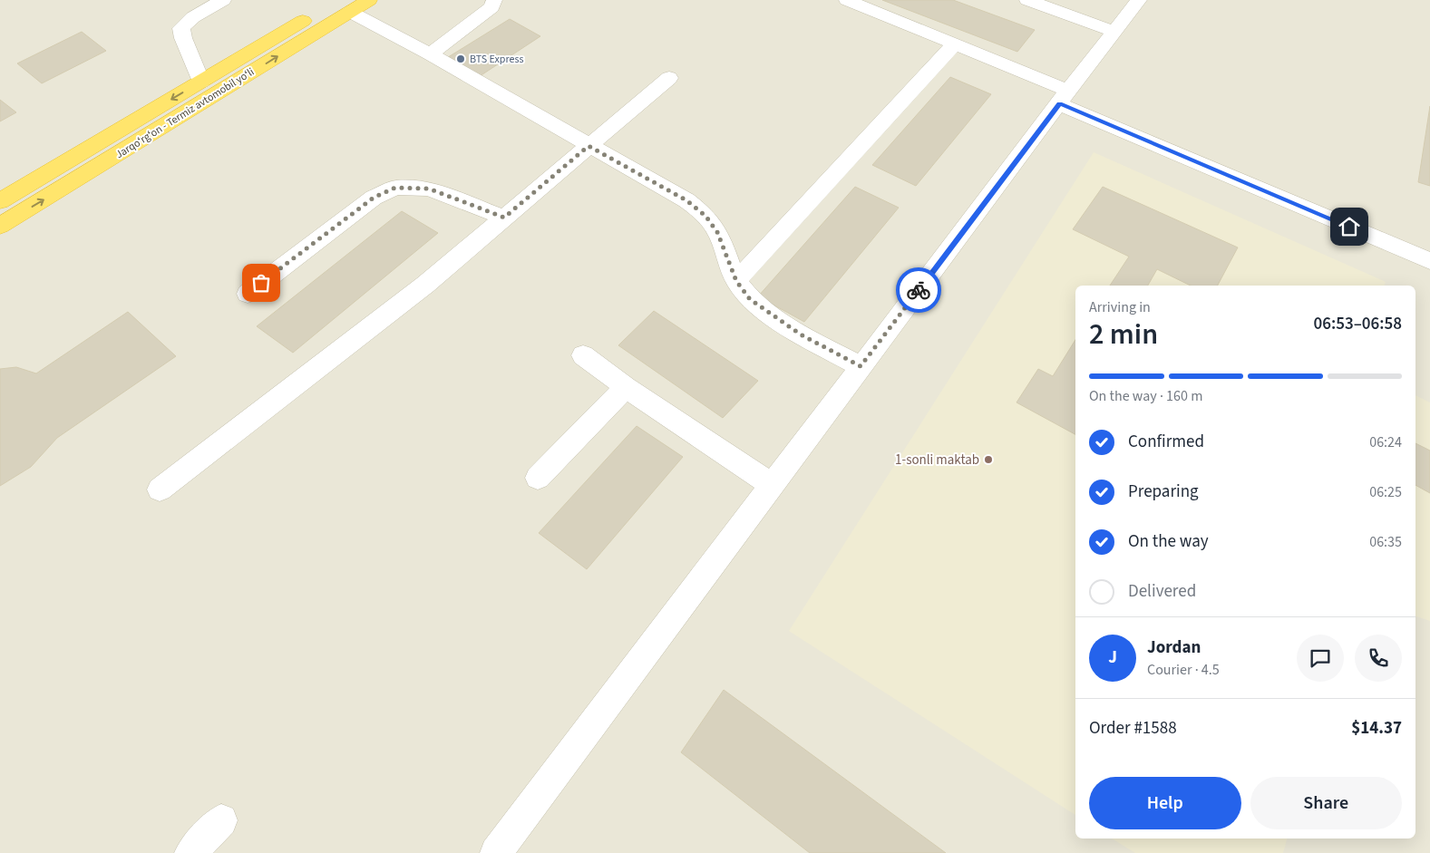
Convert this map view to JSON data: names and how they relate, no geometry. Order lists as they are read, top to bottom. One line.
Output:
{"streets":{"highway":["Jarqoʻrgʻon - Termiz avtomobil yoʻli"]},"places":["BTS Express","1-sonli maktab"],"page":{"heading":["2 min","Arriving in","06:53–06:58"],"panel":["Jordan","Courier · 4.5","Order #1588","$14.37"],"bar":"On the way · 160 m","list":[["Confirmed","06:24"],["Preparing","06:25"],["On the way","06:35"],"Delivered"],"round":"J","buttons":["Help","Share"]}}
